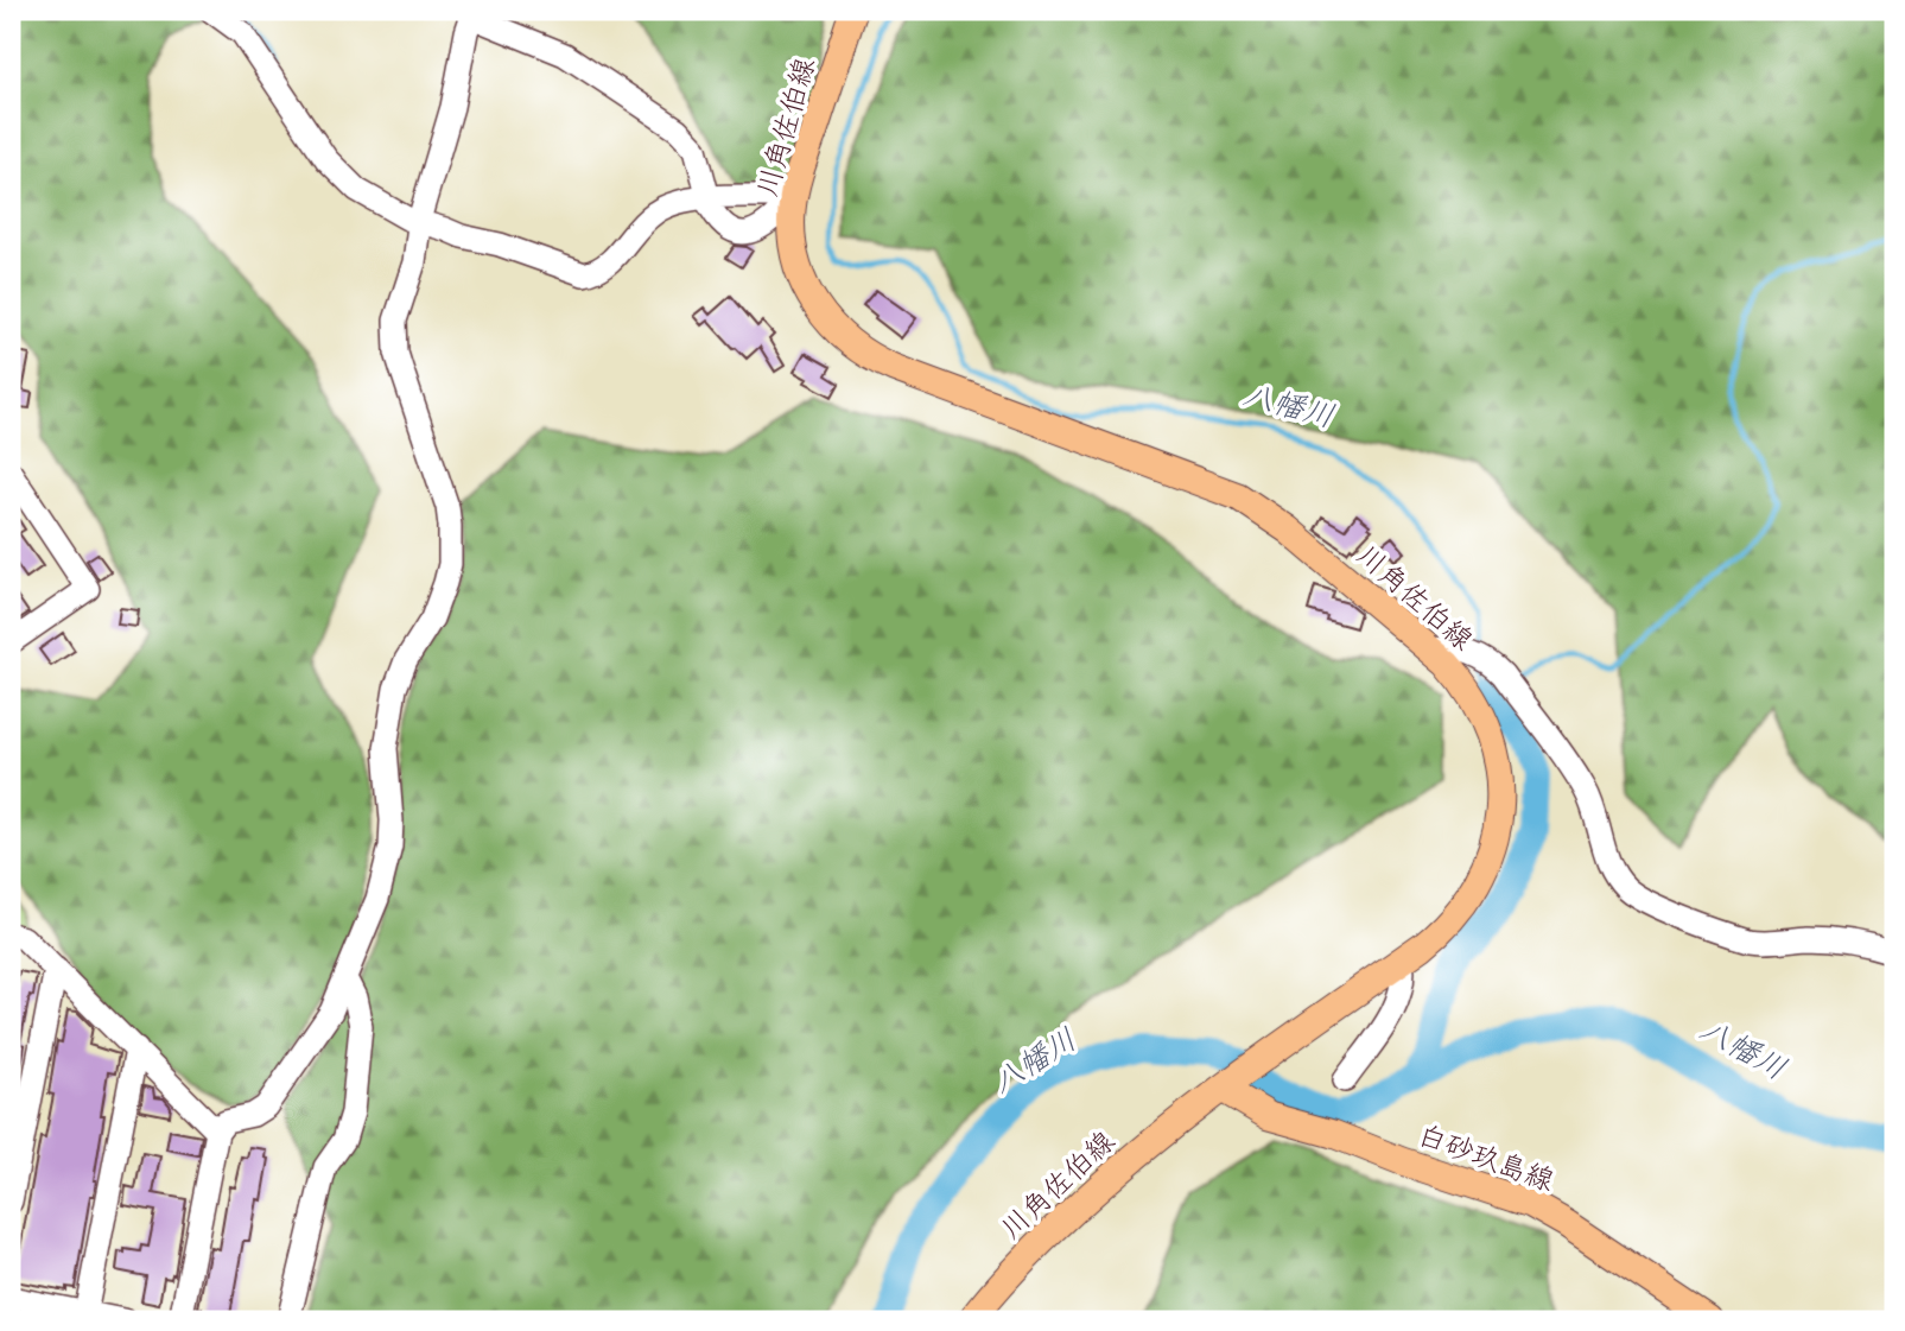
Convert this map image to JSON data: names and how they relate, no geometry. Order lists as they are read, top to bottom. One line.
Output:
{"streets":{"main road":["川角佐伯線","白砂玖島線"]},"crossings":[["川角佐伯線","白砂玖島線"]],"water":["八幡川"]}
